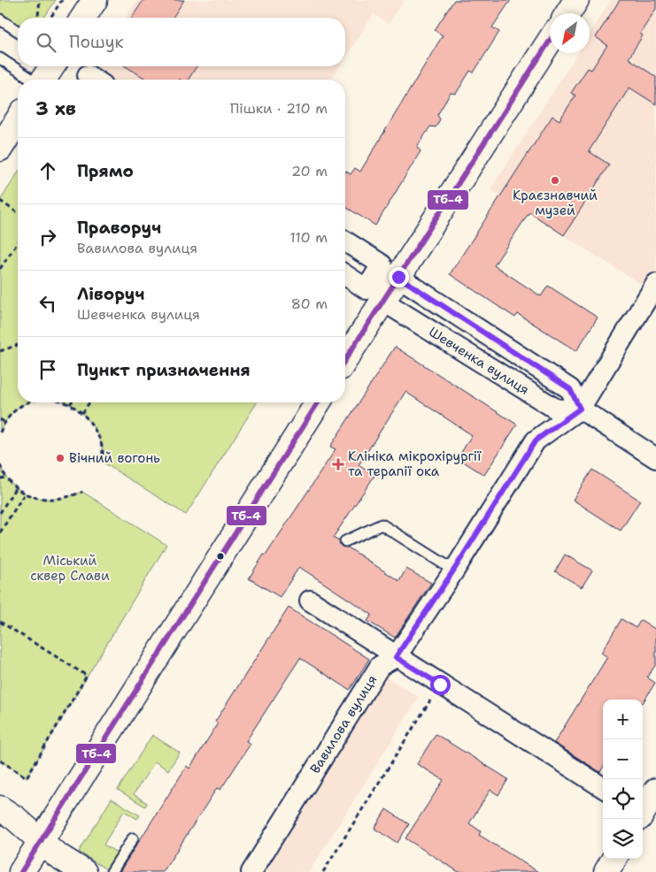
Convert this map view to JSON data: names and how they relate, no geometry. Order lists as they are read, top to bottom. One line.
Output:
{"streets":{"street":["Шевченка вулиця","Вавилова вулиця"]},"crossings":[["Шевченка вулиця","Вавилова вулиця"]],"parks":["Міський сквер Слави"],"places":{"other":["Краєзнавчий музей","Вічний вогонь"],"health":["Клініка мікрохірургії та терапії ока"]},"lines":["transit line Тб-4"],"north":"bottom left","page":{"search":"Пошук","heading":["3 хв","Пішки · 210 m"],"list":[["Прямо","20 m"],["Праворуч","Вавилова вулиця","110 m"],["Ліворуч","Шевченка вулиця","80 m"],"Пункт призначення"],"map_buttons":["+","−"]}}
